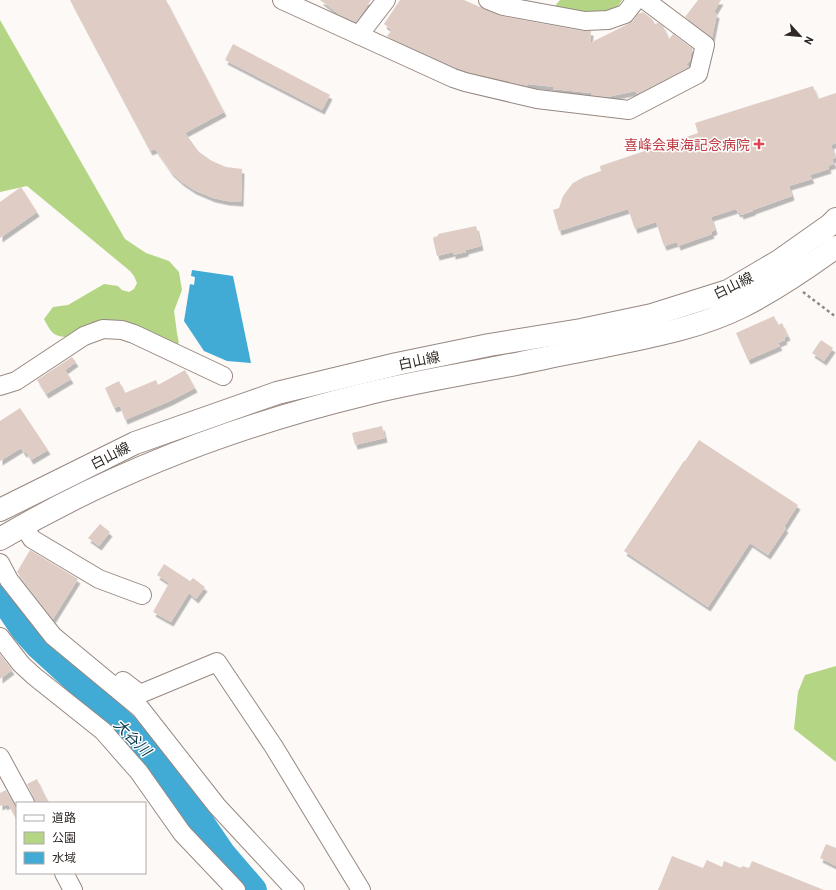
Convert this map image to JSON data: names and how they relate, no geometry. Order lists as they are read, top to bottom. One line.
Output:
{"streets":{"street":["白山線"]},"water":["大谷川"],"places":{"health":["喜峰会東海記念病院"]},"legend":["道路","公園","水域"],"north":"bottom right"}
